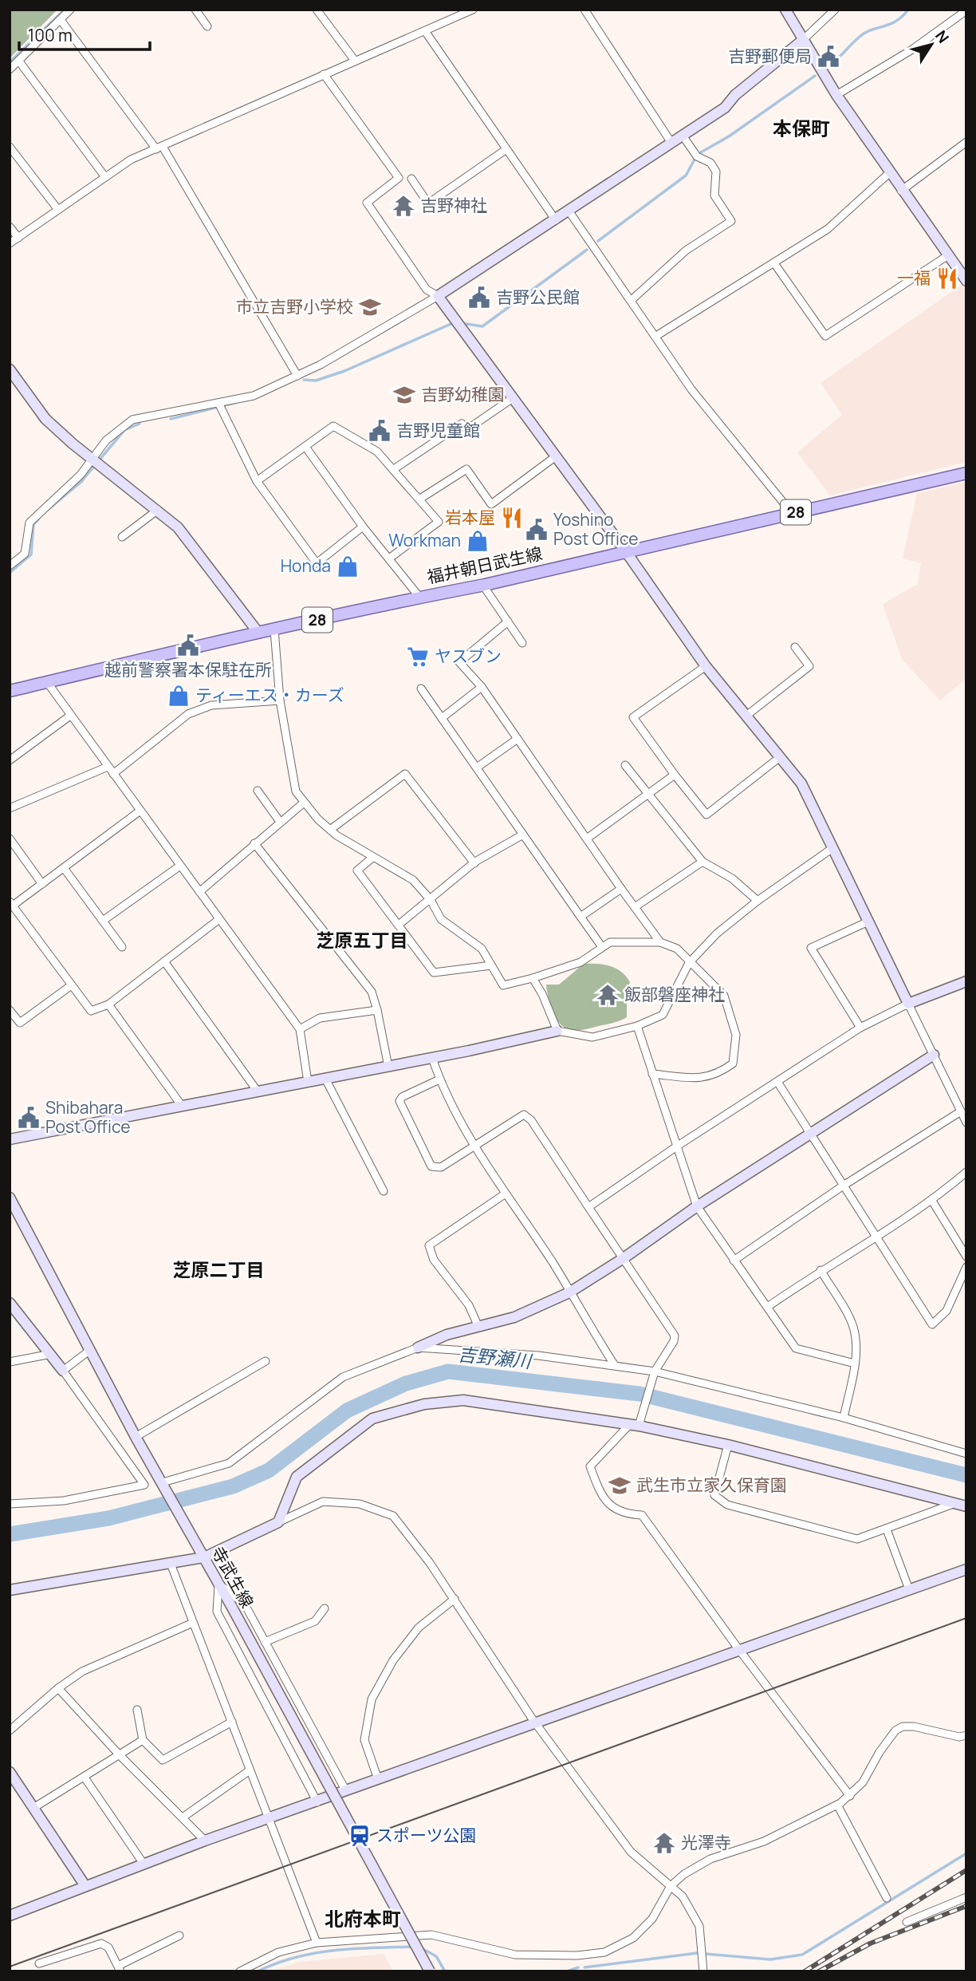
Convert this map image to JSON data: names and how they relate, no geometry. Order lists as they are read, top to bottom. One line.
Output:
{"streets":{"main road":["28","福井朝日武生線"],"street":["寺武生線"]},"districts":["本保町","芝原五丁目","芝原二丁目","北府本町"],"water":["吉野瀬川"],"places":{"public building":["吉野郵便局","吉野公民館","吉野児童館","Yoshino Post Office","越前警察署本保駐在所","Shibahara Post Office"],"temple":["吉野神社","飯部磐座神社","光澤寺"],"restaurant":["一福","岩本屋"],"school or university":["市立吉野小学校","吉野幼稚園","武生市立家久保育園"],"shop":["Workman","Honda","ティーエス・カーズ"],"supermarket":["ヤスブン"],"station":["スポーツ公園"]},"scale_bar":"100 m","north":"top right"}
